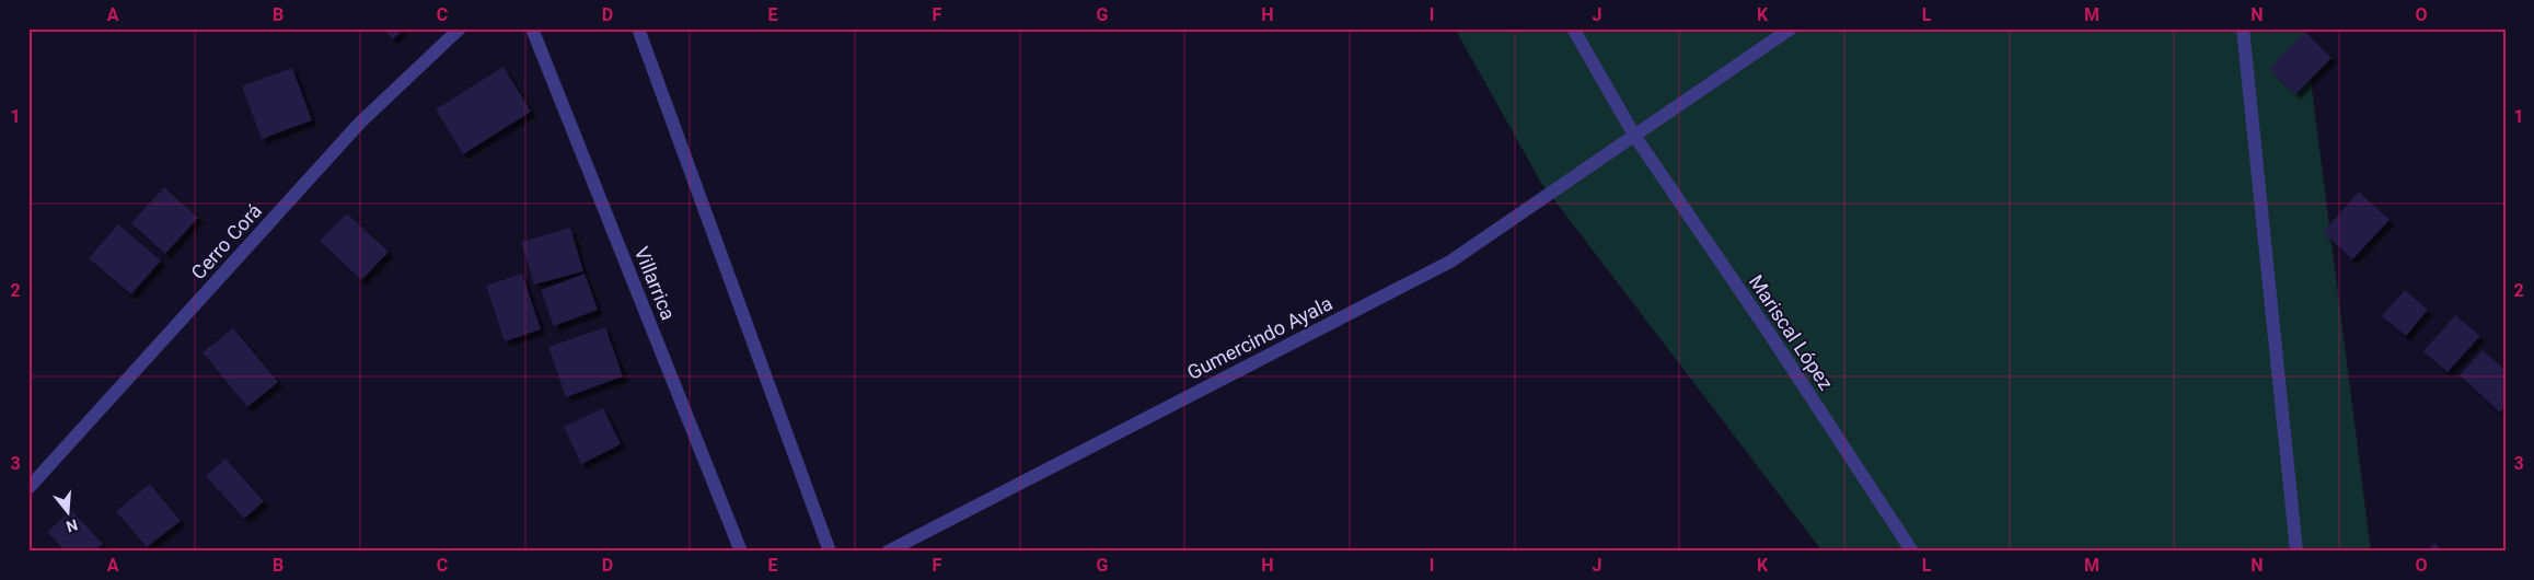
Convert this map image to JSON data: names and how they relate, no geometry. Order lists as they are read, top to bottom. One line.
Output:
{"streets":{"street":["Cerro Corá","Villarrica","Mariscal López","Gumercindo Ayala"]},"crossings":[["Mariscal López","Gumercindo Ayala"]],"north":"bottom","grid":{"columns":["A","B","C","D","E","F","G","H","I","J","K","L","M","N","O"],"rows":["1","2","3"]}}
